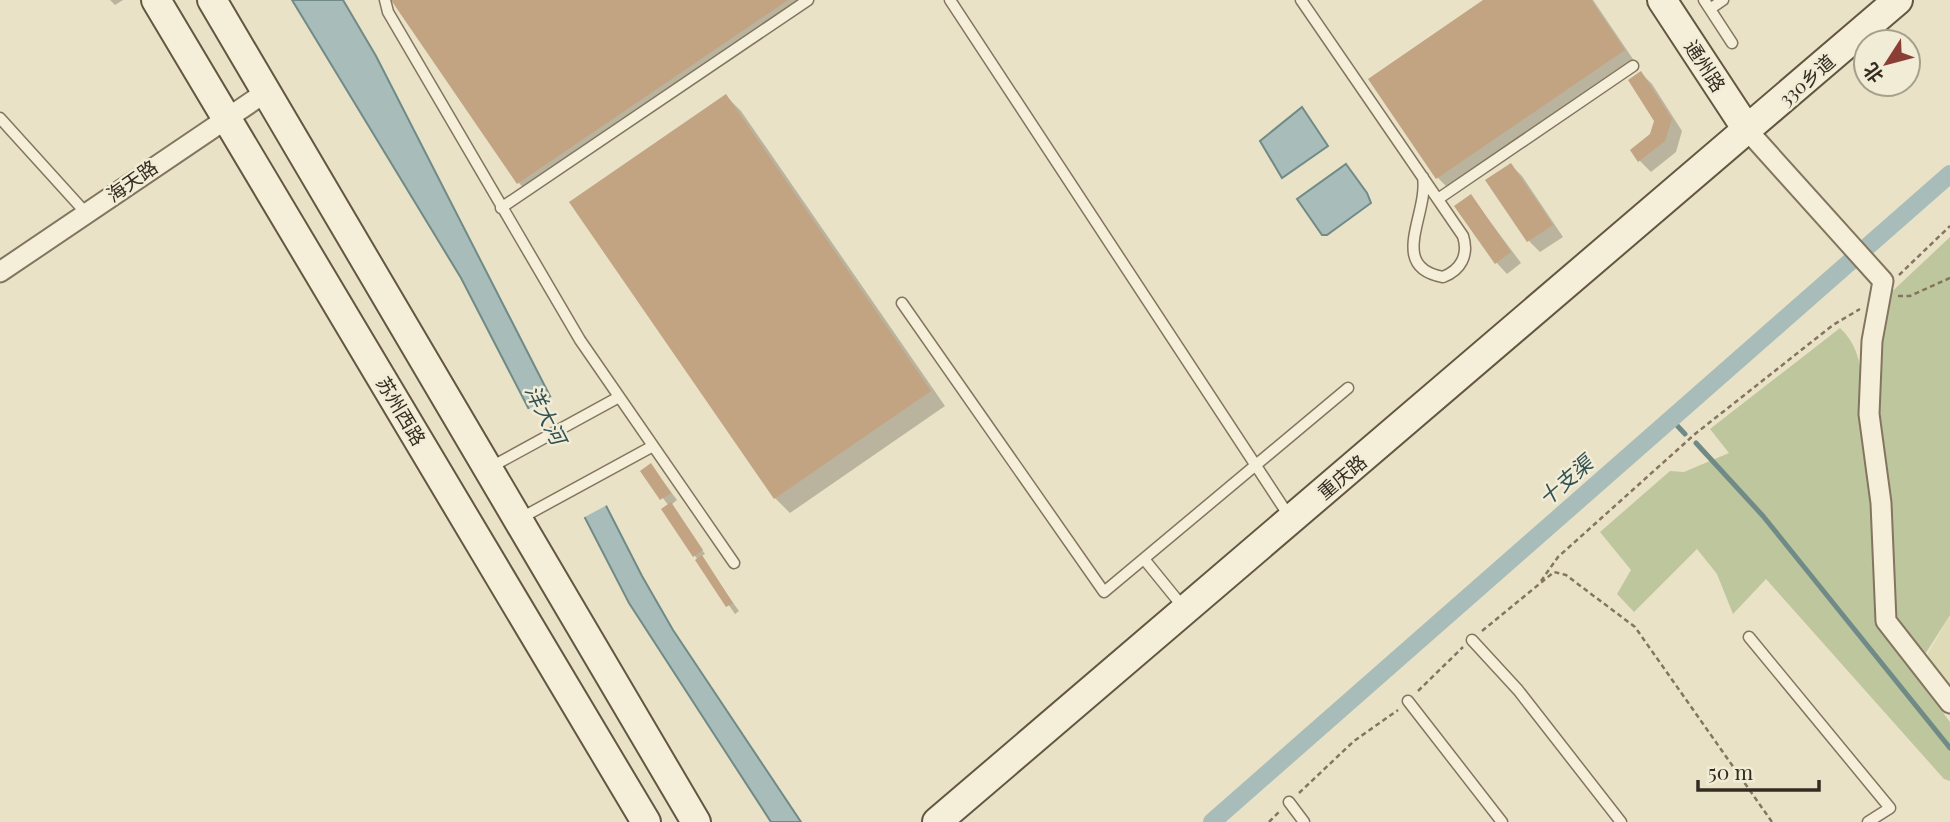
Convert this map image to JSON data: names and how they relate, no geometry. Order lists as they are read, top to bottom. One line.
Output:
{"streets":{"main road":["通州路","330乡道","苏州西路","重庆路"],"street":["海天路"]},"crossings":[["通州路","330乡道"],["通州路","重庆路"],["330乡道","重庆路"],["海天路","苏州西路"]],"water":["洋大河","十支渠"],"scale_bar":"50 m","north":"bottom left"}
